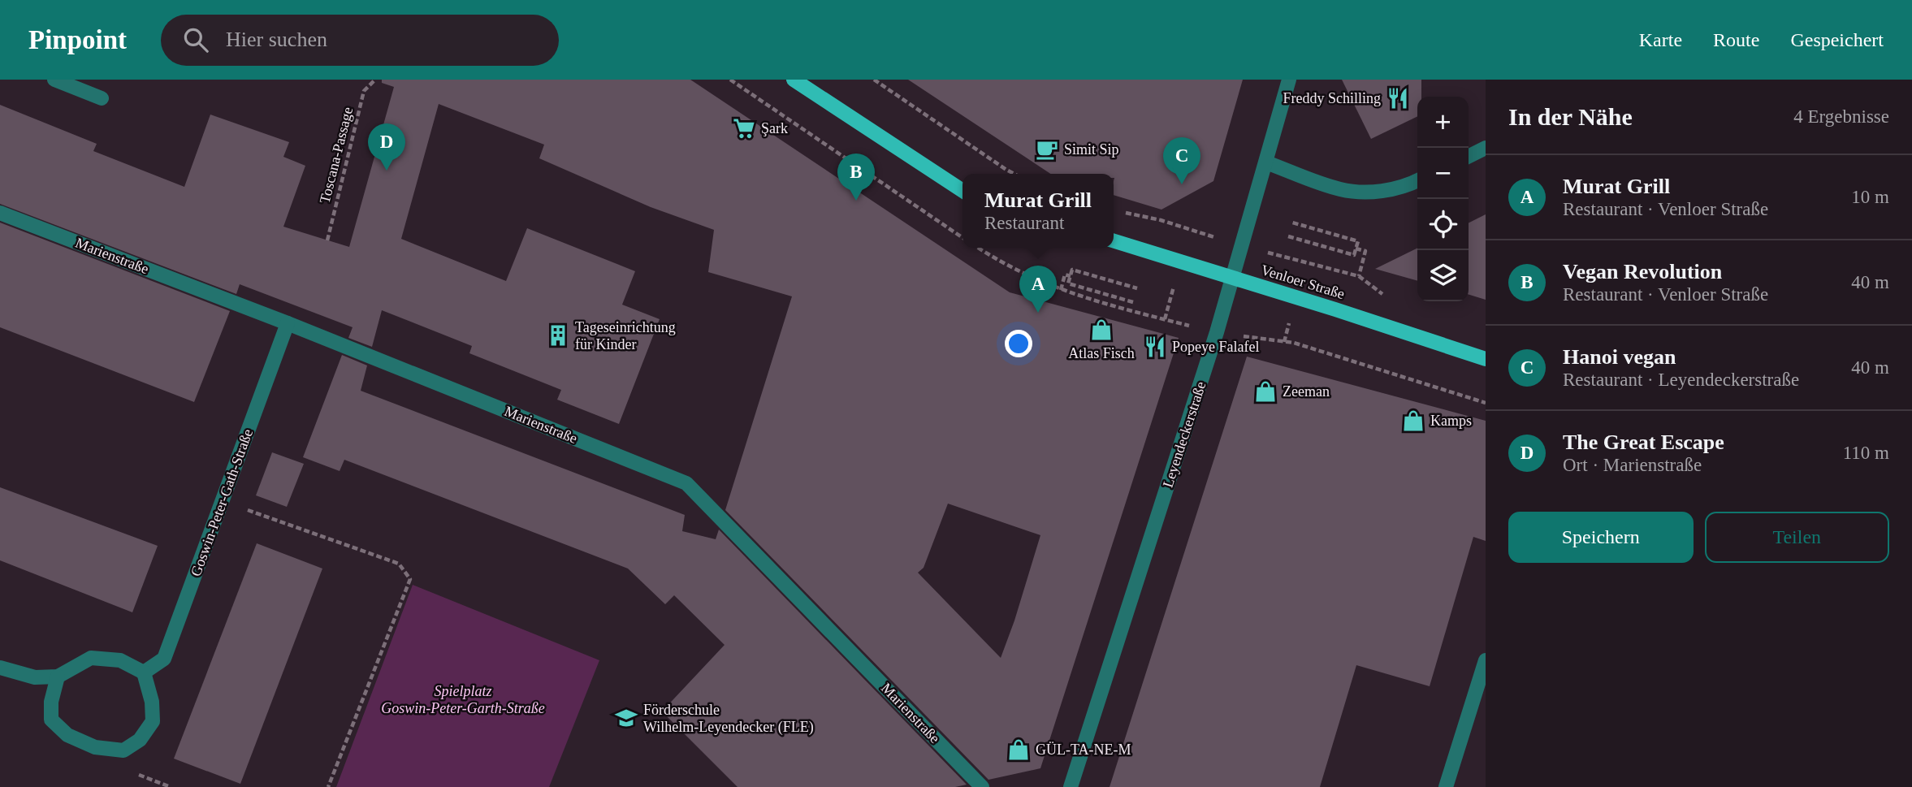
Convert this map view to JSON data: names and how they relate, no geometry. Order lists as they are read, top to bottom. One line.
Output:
{"streets":{"main road":["Venloer Straße"],"street":["Marienstraße","Leyendeckerstraße","Goswin-Peter-Gath-Straße"],"path":["Toscana-Passage"]},"crossings":[["Marienstraße","Goswin-Peter-Gath-Straße"],["Venloer Straße","Leyendeckerstraße"]],"parks":["Spielplatz Goswin-Peter-Garth-Straße"],"places":{"restaurant":["Freddy Schilling","Popeye Falafel"],"supermarket":["Şark"],"cafe":["Simit Sip"],"shop":["Atlas Fisch","Zeeman","Kamps","GÜL-TA-NE-M"],"building":["Tageseinrichtung für Kinder"],"school or university":["Förderschule Wilhelm-Leyendecker (FLE)"]},"page":{"header":"Pinpoint","search":"Hier suchen","nav":["Karte","Route","Gespeichert"],"heading":["In der Nähe","4 Ergebnisse"],"map_buttons":["+","−"],"pins":["D","C","B","A"],"list":[{"mark":"A","name":"Murat Grill","note":"Restaurant · Venloer Straße","value":"10 m"},{"mark":"B","name":"Vegan Revolution","note":"Restaurant · Venloer Straße","value":"40 m"},{"mark":"C","name":"Hanoi vegan","note":"Restaurant · Leyendeckerstraße","value":"40 m"},{"mark":"D","name":"The Great Escape","note":"Ort · Marienstraße","value":"110 m"}],"popup":["Murat Grill","Restaurant"],"buttons":["Speichern","Teilen"]}}
